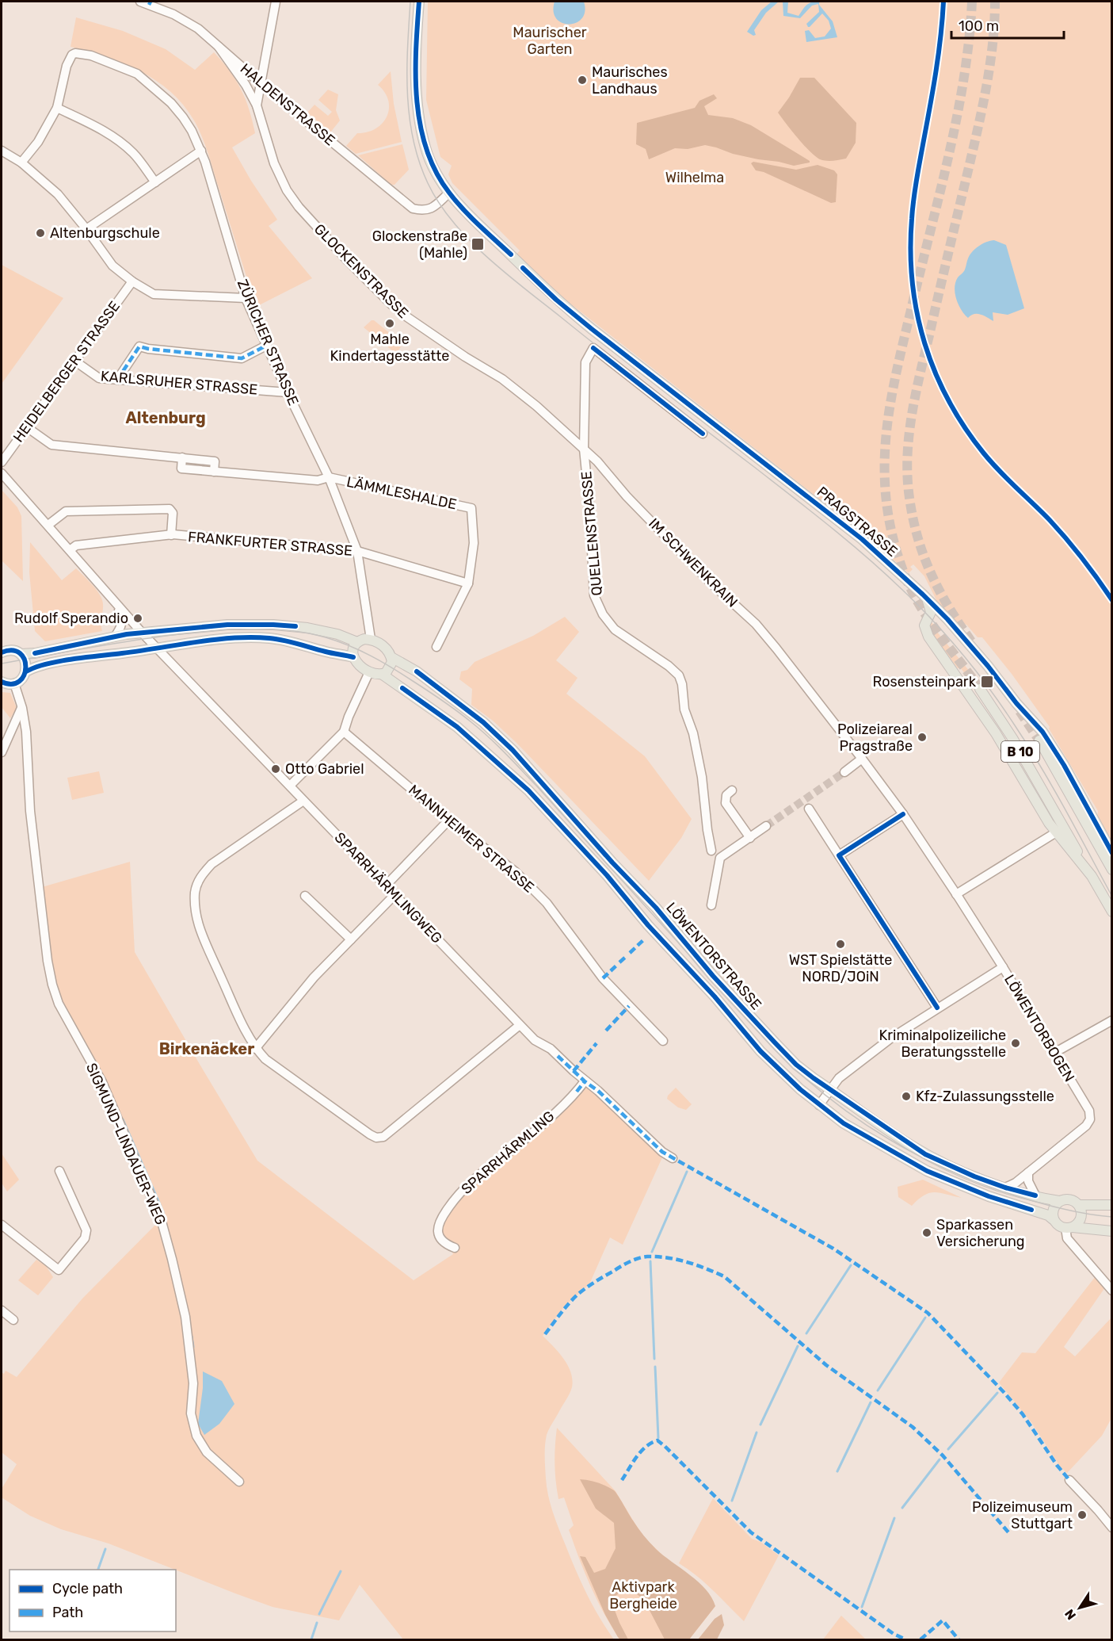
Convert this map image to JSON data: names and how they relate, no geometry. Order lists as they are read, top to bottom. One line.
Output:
{"streets":{"main road":["PRAGSTRASSE","B 10","LÖWENTORSTRASSE"],"street":["HALDENSTRASSE","GLOCKENSTRASSE","ZÜRICHER STRASSE","HEIDELBERGER STRASSE","KARLSRUHER STRASSE","LÄMMLESHALDE","QUELLENSTRASSE","FRANKFURTER STRASSE","IM SCHWENKRAIN","MANNHEIMER STRASSE","SPARRHÄRMLINGWEG","LÖWENTORBOGEN","SIGMUND-LINDAUER-WEG","SPARRHÄRMLING"]},"crossings":[["HALDENSTRASSE","GLOCKENSTRASSE"],["HALDENSTRASSE","PRAGSTRASSE"],["GLOCKENSTRASSE","QUELLENSTRASSE"],["GLOCKENSTRASSE","IM SCHWENKRAIN"],["ZÜRICHER STRASSE","KARLSRUHER STRASSE"],["ZÜRICHER STRASSE","LÄMMLESHALDE"],["ZÜRICHER STRASSE","FRANKFURTER STRASSE"],["ZÜRICHER STRASSE","LÖWENTORSTRASSE"],["HEIDELBERGER STRASSE","KARLSRUHER STRASSE"],["HEIDELBERGER STRASSE","LÄMMLESHALDE"],["LÄMMLESHALDE","FRANKFURTER STRASSE"],["QUELLENSTRASSE","IM SCHWENKRAIN"],["FRANKFURTER STRASSE","SPARRHÄRMLINGWEG"],["SPARRHÄRMLINGWEG","SPARRHÄRMLING"],["LÖWENTORSTRASSE","LÖWENTORBOGEN"]],"districts":["Altenburg","Birkenäcker"],"parks":["Maurischer Garten","Wilhelma","Aktivpark Bergheide"],"places":{"other":["Maurisches Landhaus","Altenburgschule","Mahle Kindertagesstätte","Rudolf Sperandio","Polizeiareal Pragstraße","Otto Gabriel","WST Spielstätte NORD/JOiN","Kriminalpolizeiliche Beratungsstelle","Kfz-Zulassungsstelle","Sparkassen Versicherung","Polizeimuseum Stuttgart"],"transit":["Glockenstraße (Mahle)","Rosensteinpark"]},"legend":["Cycle path","Path"],"scale_bar":"100 m","north":"bottom left"}
